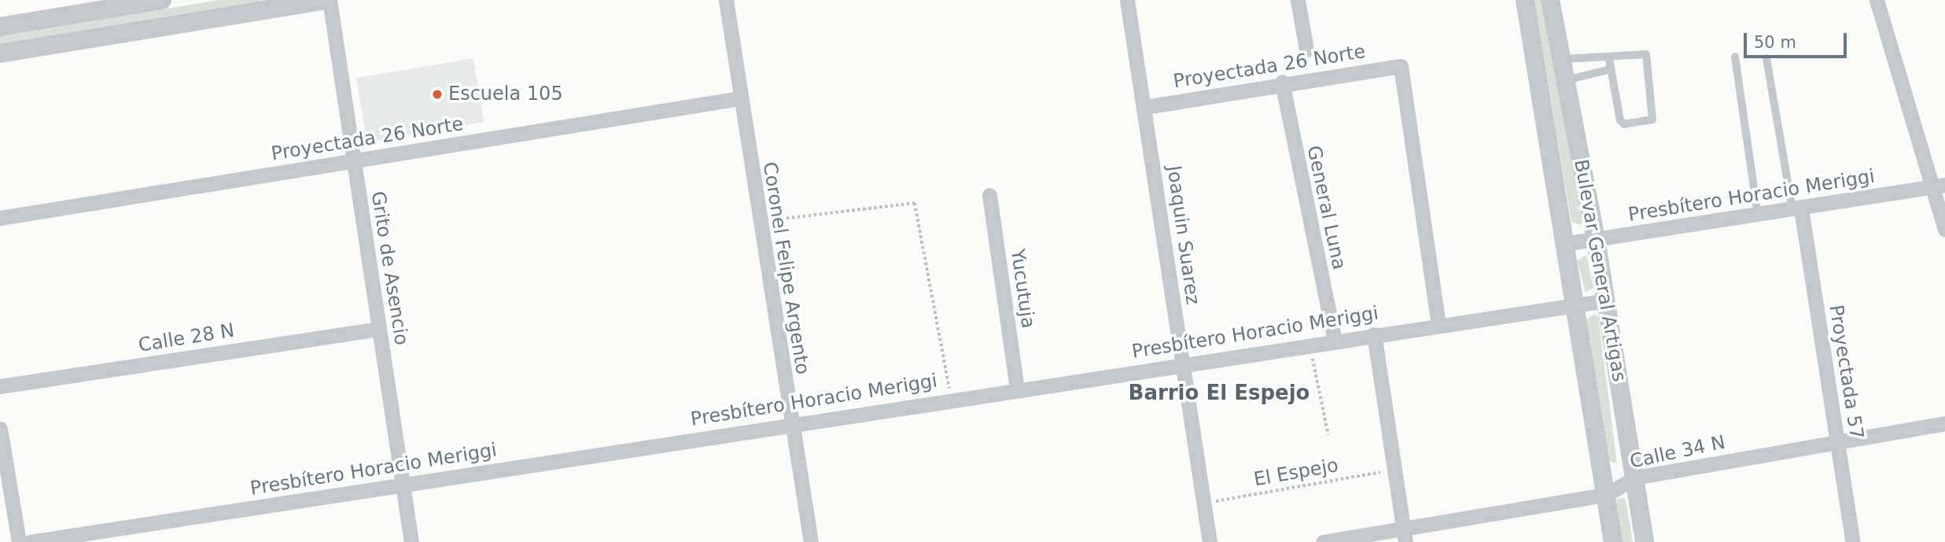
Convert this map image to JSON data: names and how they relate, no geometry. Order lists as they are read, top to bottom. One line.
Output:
{"streets":{"street":["Proyectada 26 Norte","Presbítero Horacio Meriggi","General Luna","Joaquin Suarez","Grito de Asencio","Coronel Felipe Argento","Bulevar General Artigas","Yucutuja","Calle 28 N","Proyectada 57","Calle 34 N"],"path":["El Espejo"]},"crossings":[["Proyectada 26 Norte","Presbítero Horacio Meriggi"],["Proyectada 26 Norte","General Luna"],["Proyectada 26 Norte","Joaquin Suarez"],["Proyectada 26 Norte","Grito de Asencio"],["Proyectada 26 Norte","Coronel Felipe Argento"],["Presbítero Horacio Meriggi","General Luna"],["Presbítero Horacio Meriggi","Joaquin Suarez"],["Presbítero Horacio Meriggi","Grito de Asencio"],["Presbítero Horacio Meriggi","Coronel Felipe Argento"],["Presbítero Horacio Meriggi","Bulevar General Artigas"],["Presbítero Horacio Meriggi","Yucutuja"],["Presbítero Horacio Meriggi","Proyectada 57"],["Joaquin Suarez","El Espejo"],["Grito de Asencio","Calle 28 N"],["Bulevar General Artigas","Calle 34 N"],["Proyectada 57","Calle 34 N"]],"districts":["Barrio El Espejo"],"places":["Escuela 105"],"scale_bar":"50 m"}
